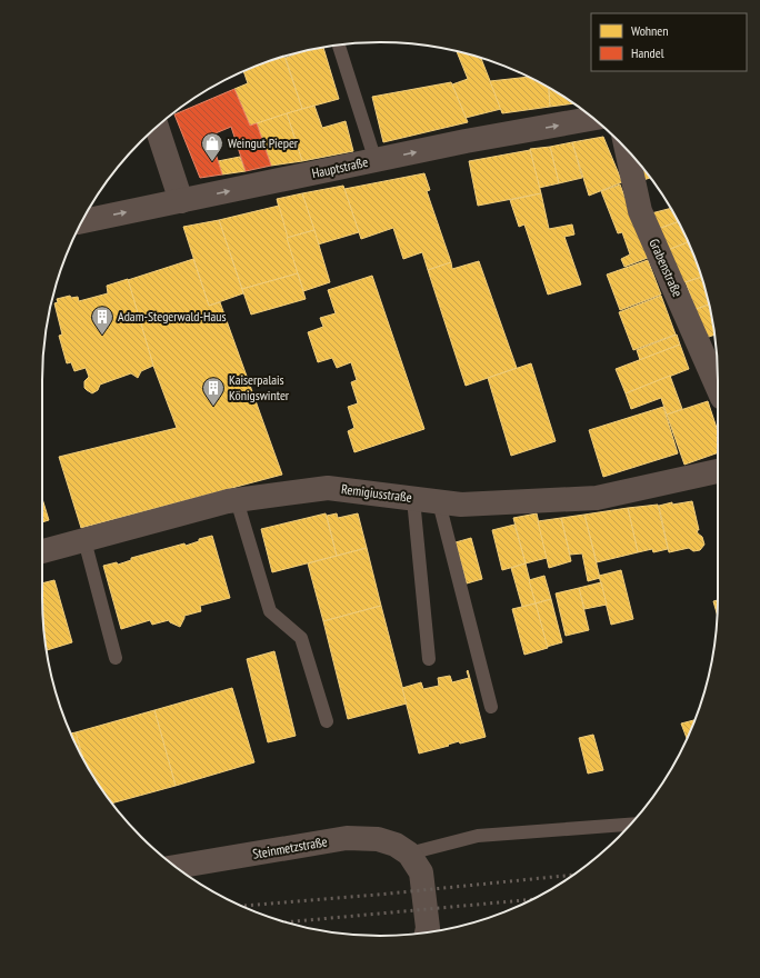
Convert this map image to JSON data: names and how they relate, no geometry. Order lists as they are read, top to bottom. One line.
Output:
{"streets":{"street":["Hauptstraße","Grabenstraße","Remigiusstraße","Steinmetzstraße"]},"one_way":["Hauptstraße"],"places":{"shop":["Weingut Pieper"],"building":["Adam-Stegerwald-Haus","Kaiserpalais Königswinter"]},"legend":["Wohnen","Handel"]}
